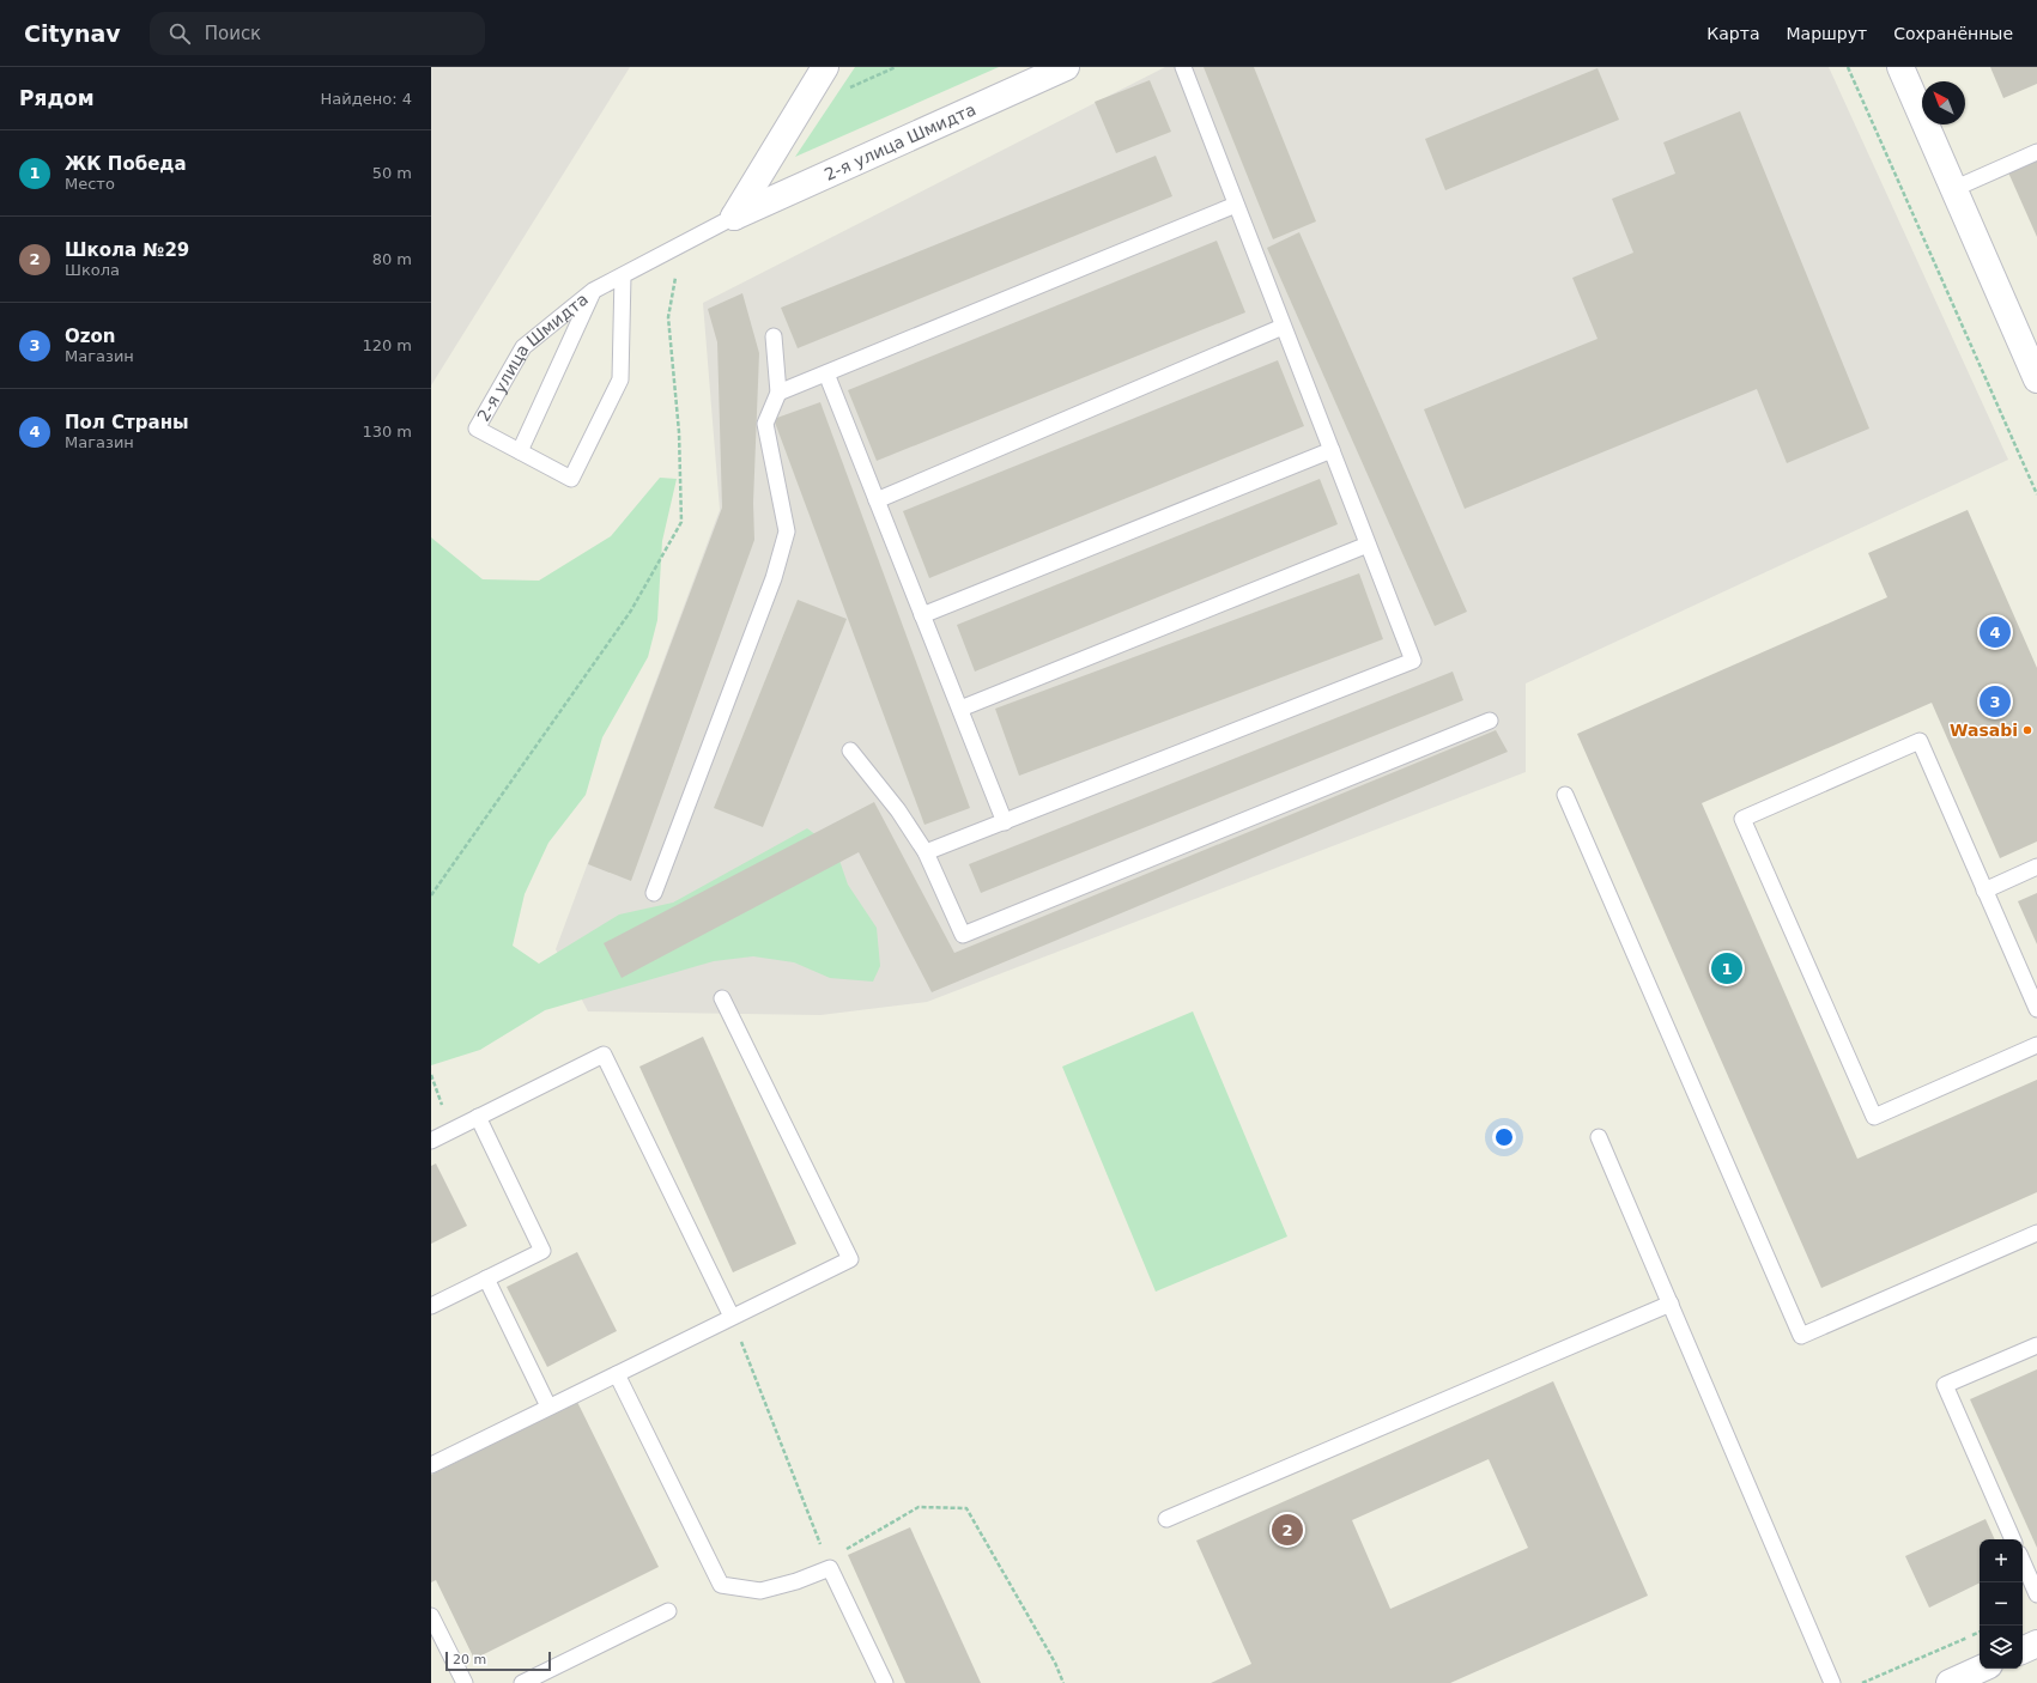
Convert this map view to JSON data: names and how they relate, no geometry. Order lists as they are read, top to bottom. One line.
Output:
{"streets":{"street":["2-я улица Шмидта"]},"places":["Wasabi"],"scale_bar":"20 m","north":"top left","page":{"header":"Citynav","search":"Поиск","nav":["Карта","Маршрут","Сохранённые"],"heading":["Рядом","Найдено: 4"],"list":[{"mark":"1","name":"ЖК Победа","note":"Место","value":"50 m"},{"mark":"2","name":"Школа №29","note":"Школа","value":"80 m"},{"mark":"3","name":"Ozon","note":"Магазин","value":"120 m"},{"mark":"4","name":"Пол Страны","note":"Магазин","value":"130 m"}],"pins":["4","3","1","2"],"map_buttons":["+","−"],"scale":"20 m"}}
